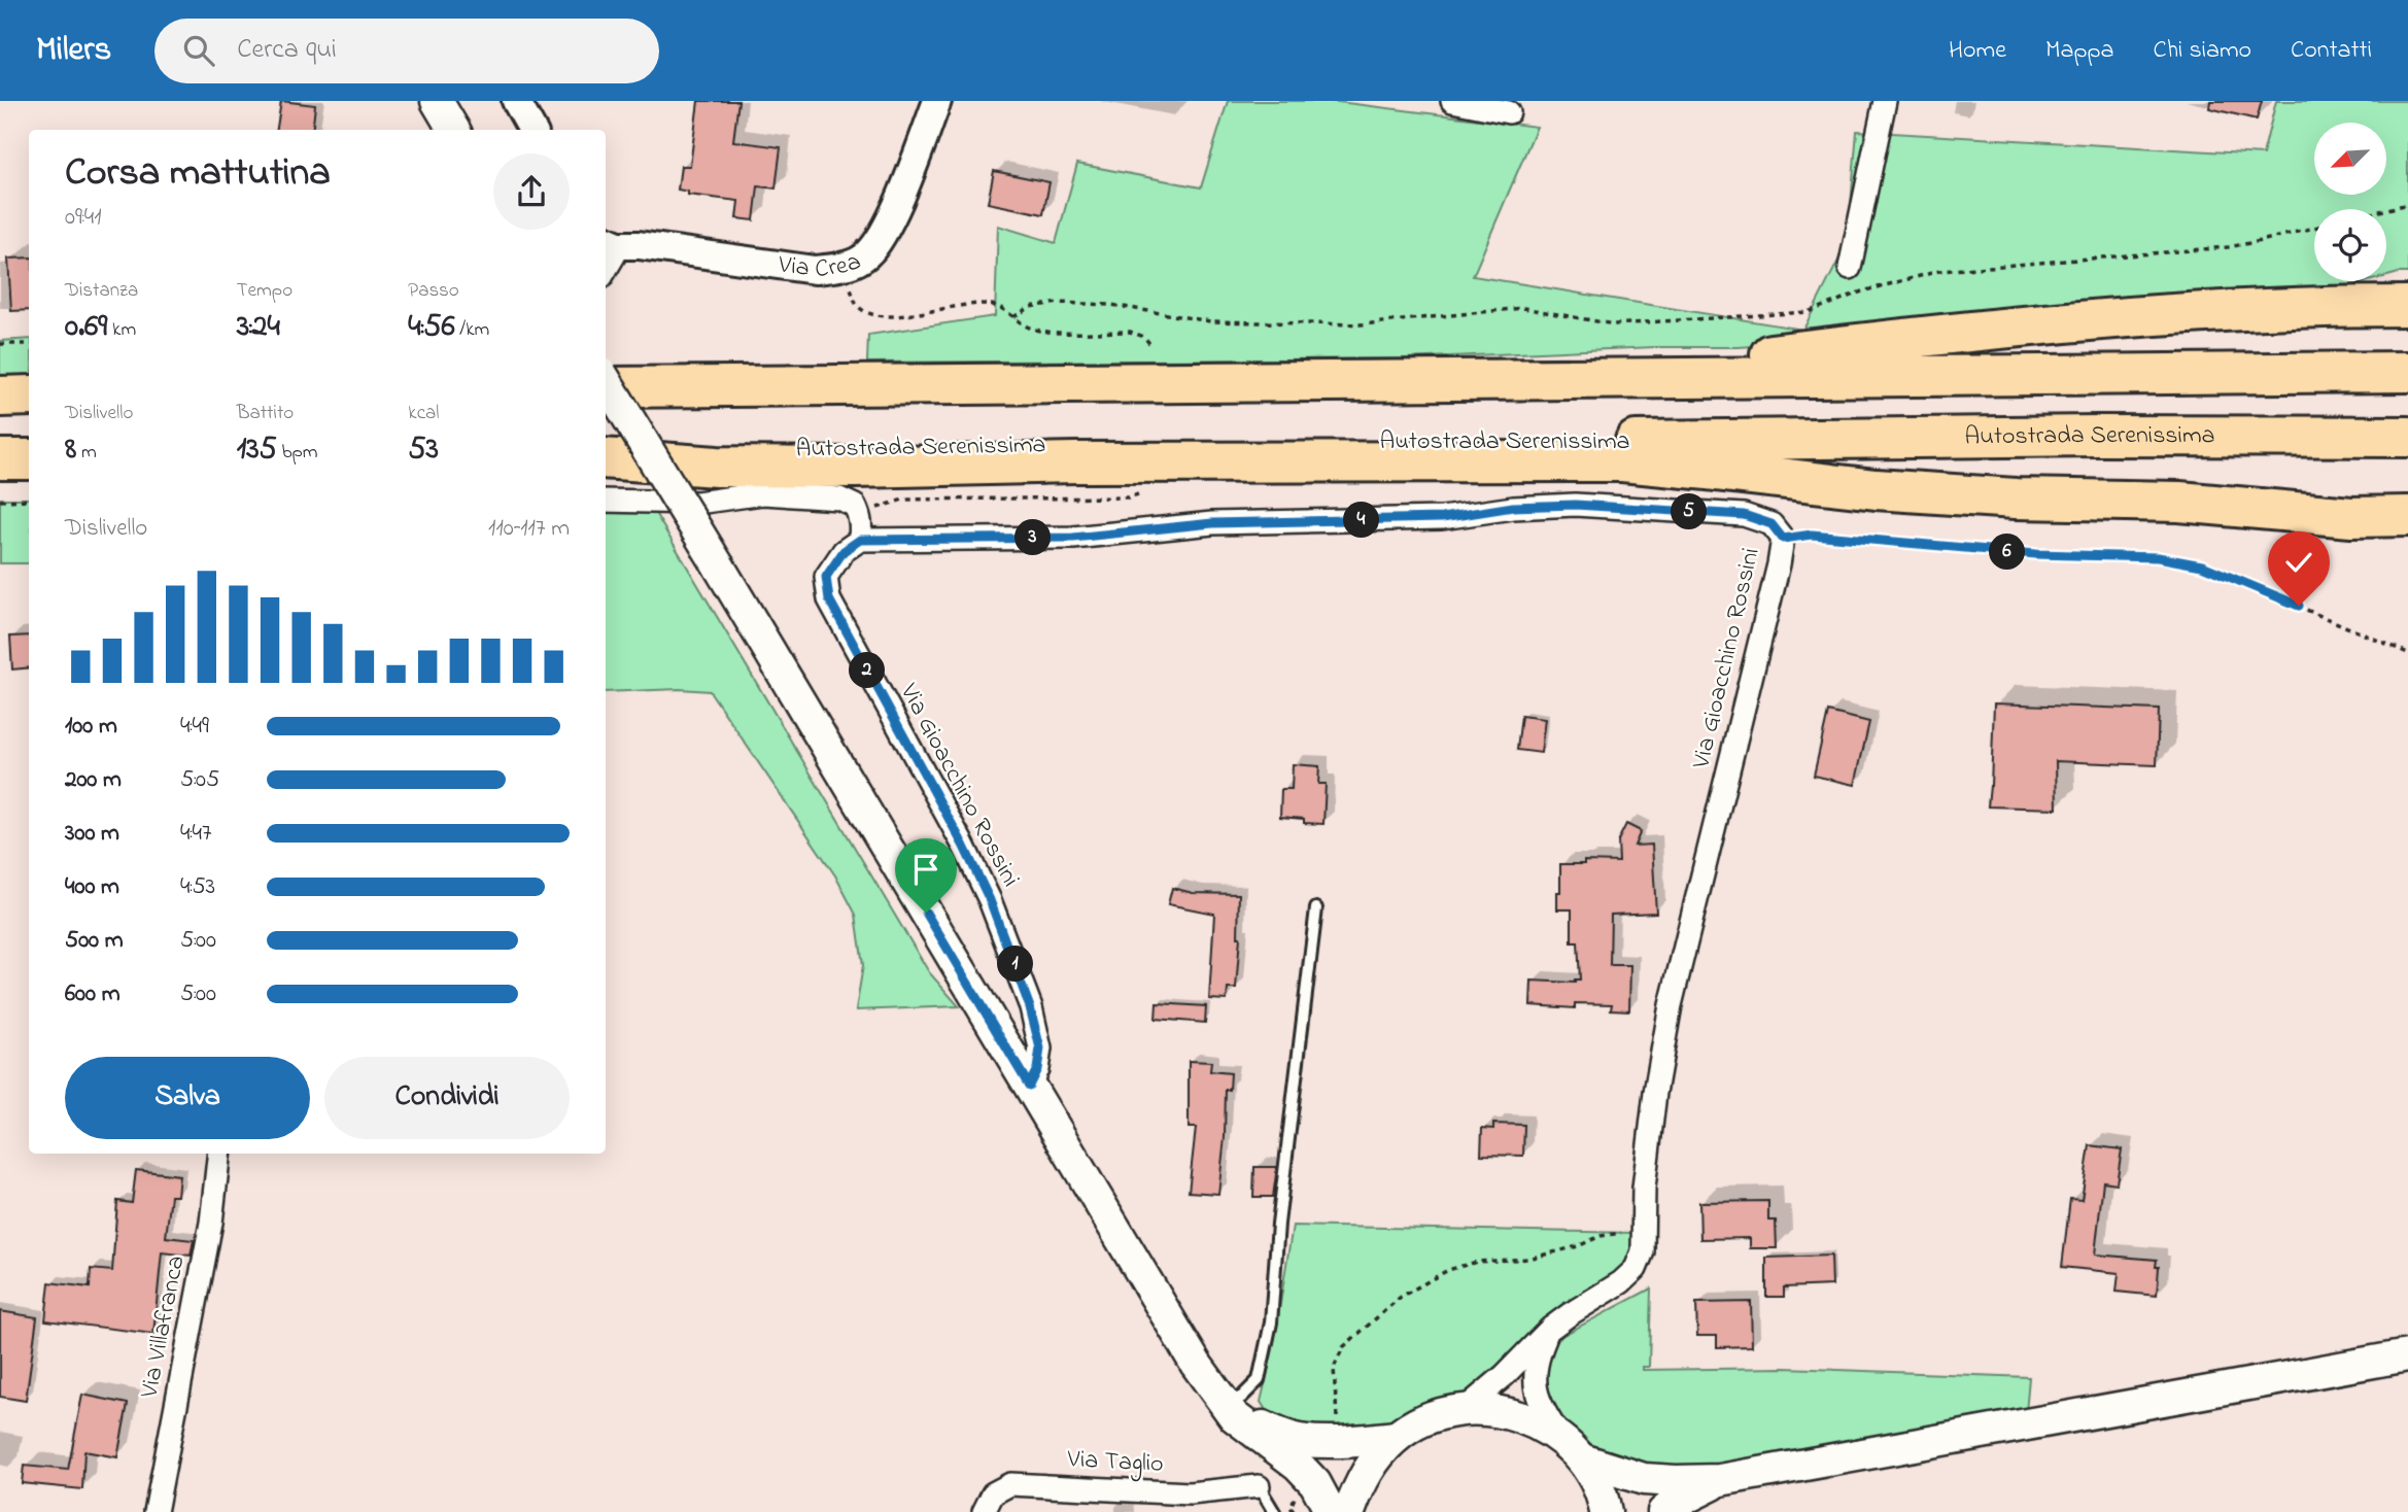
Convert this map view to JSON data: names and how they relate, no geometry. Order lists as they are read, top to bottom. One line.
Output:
{"streets":{"highway":["Autostrada Serenissima"],"street":["Via Crea","Via Gioacchino Rossini","Via Villafranca","Via Taglio"]},"north":"bottom left","page":{"header":"Milers","search":"Cerca qui","nav":["Home","Mappa","Chi siamo","Contatti"],"heading":["Corsa mattutina","09:41"],"stats":[["Distanza","0.69 km"],["Tempo","3:24"],["Passo","4:56 /km"],["Dislivello","8 m"],["Battito","135 bpm"],["kcal","53"]],"pins":["5","4","3","6","2","1"],"chart":["Dislivello","110–117 m"],"list":[{"name":"100 m","note":"4:49"},{"name":"200 m","note":"5:05"},{"name":"300 m","note":"4:47"},{"name":"400 m","note":"4:53"},{"name":"500 m","note":"5:00"},{"name":"600 m","note":"5:00"}],"buttons":["Salva","Condividi"]}}
